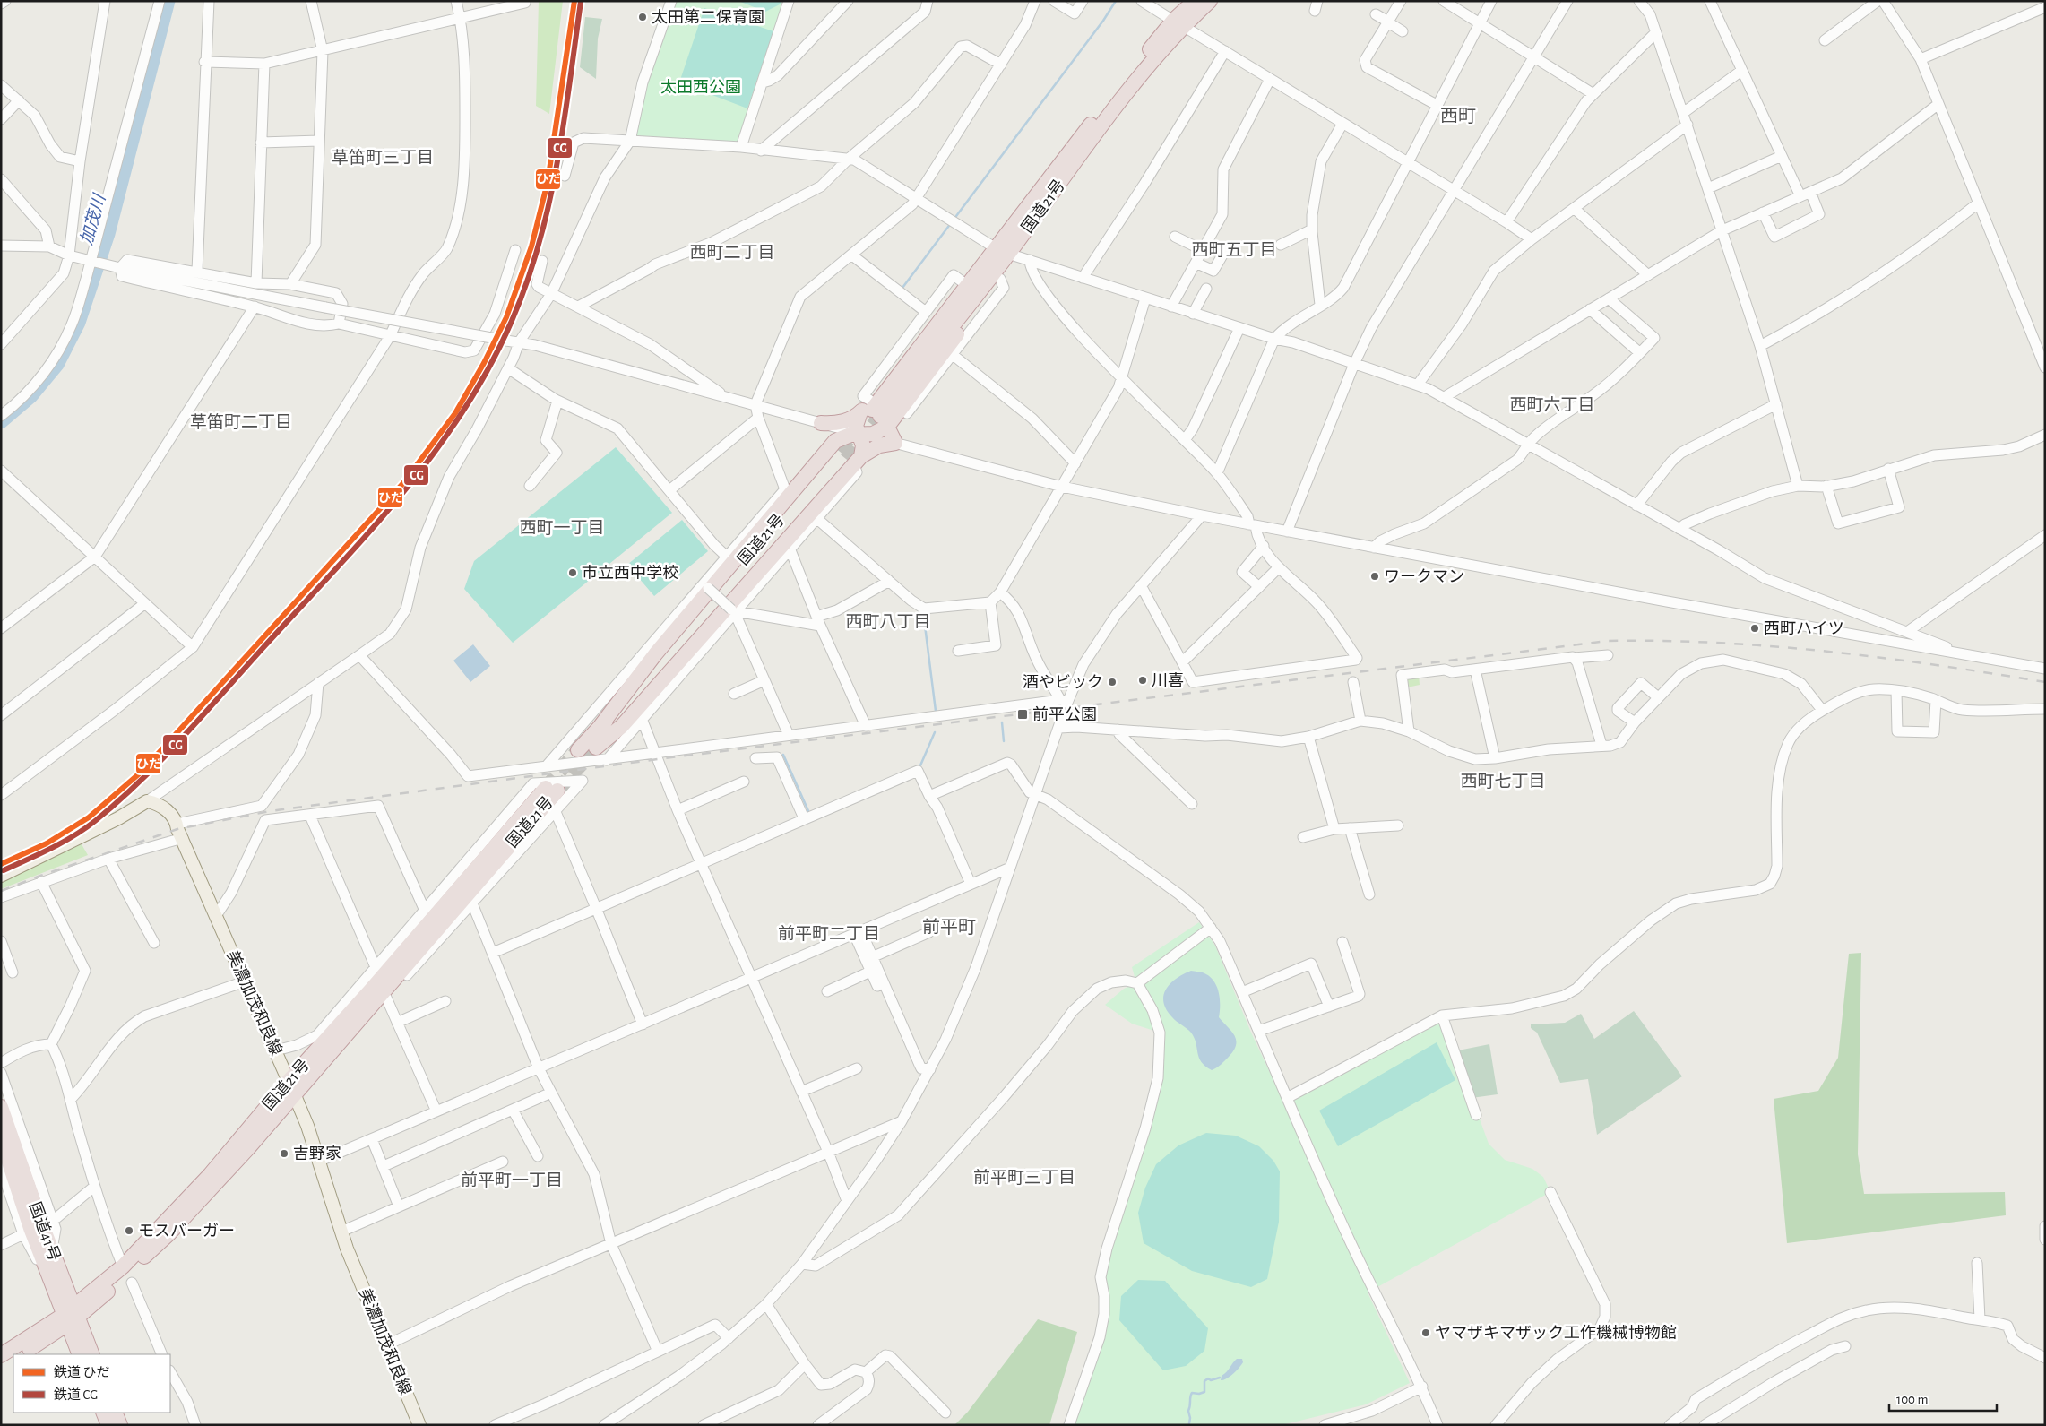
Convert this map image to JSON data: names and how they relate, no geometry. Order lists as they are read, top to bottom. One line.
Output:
{"streets":{"highway":["国道21号","国道41号"],"main road":["美濃加茂和良線"]},"crossings":[["国道21号","美濃加茂和良線"],["国道21号","国道41号"]],"districts":["西町","草笛町三丁目","西町五丁目","西町二丁目","西町六丁目","草笛町二丁目","西町一丁目","西町八丁目","西町七丁目","前平町","前平町二丁目","前平町三丁目","前平町一丁目"],"water":["加茂川"],"parks":["太田西公園"],"places":{"other":["太田第二保育園","市立西中学校","ワークマン","西町ハイツ","川喜","酒やビック","吉野家","モスバーガー","ヤマザキマザック工作機械博物館"],"transit":["前平公園"]},"lines":["rail line ひだ","rail line CG"],"legend":["鉄道 ひだ","鉄道 CG"],"scale_bar":"100 m"}
